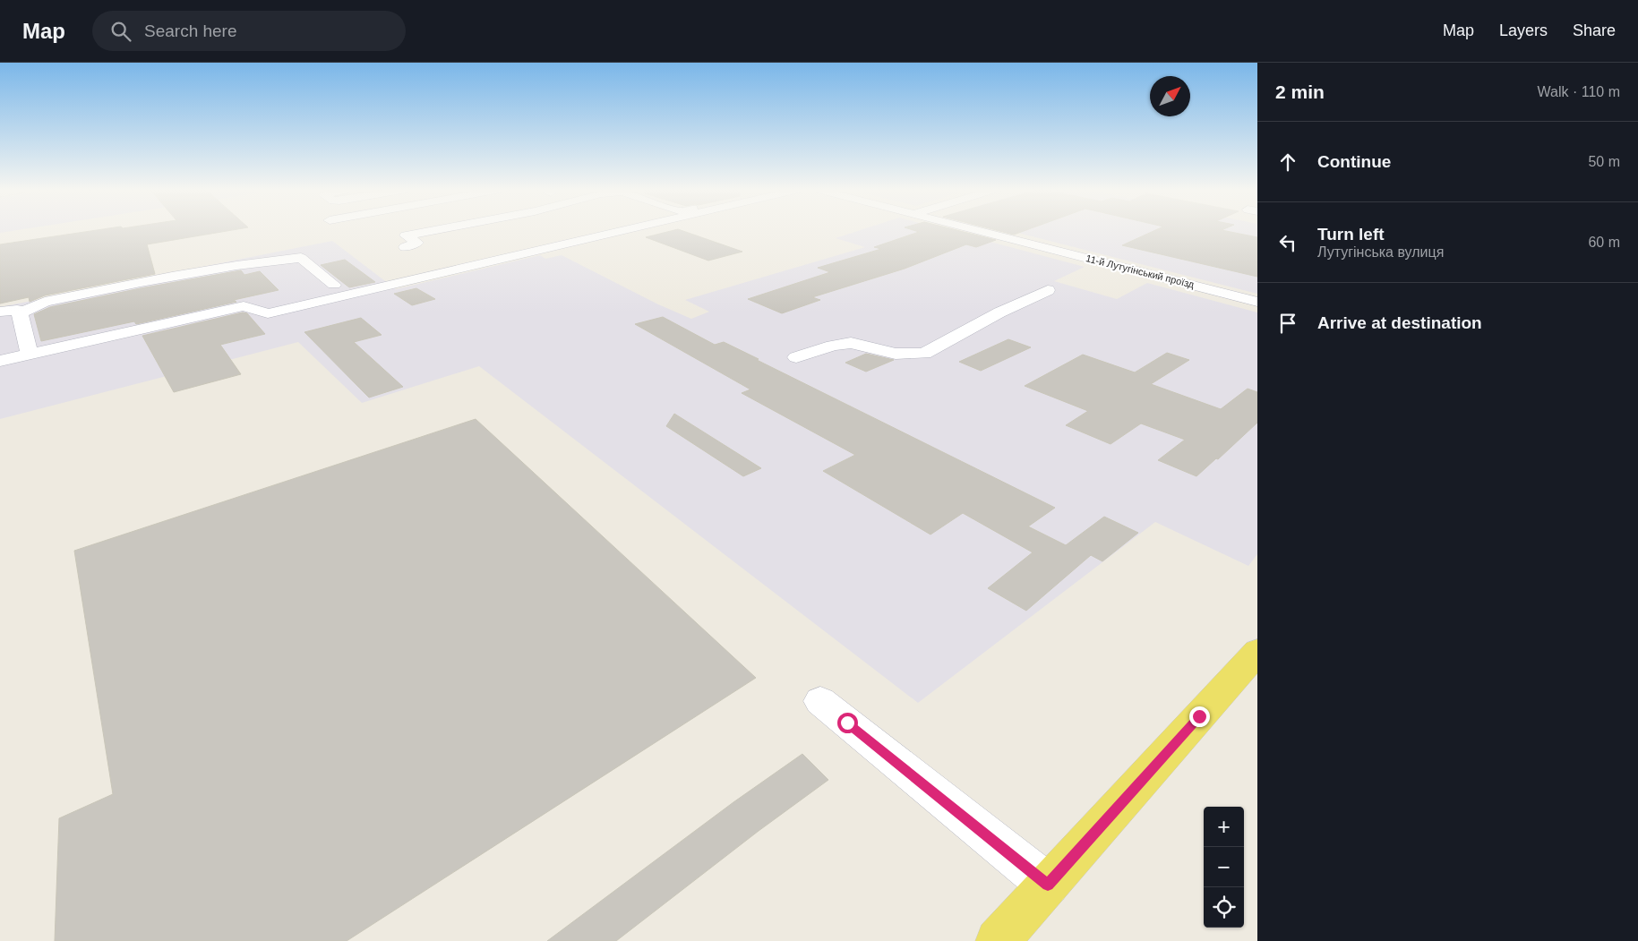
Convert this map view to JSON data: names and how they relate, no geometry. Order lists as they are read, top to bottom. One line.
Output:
{"streets":{"lane":["11-й Лутугінський проїзд"]},"north":"top right","page":{"header":"Map","search":"Search here","nav":["Map","Layers","Share"],"heading":["2 min","Walk · 110 m"],"list":[["Continue","50 m"],["Turn left","Лутугінська вулиця","60 m"],"Arrive at destination"],"map_buttons":["+","−"]}}
